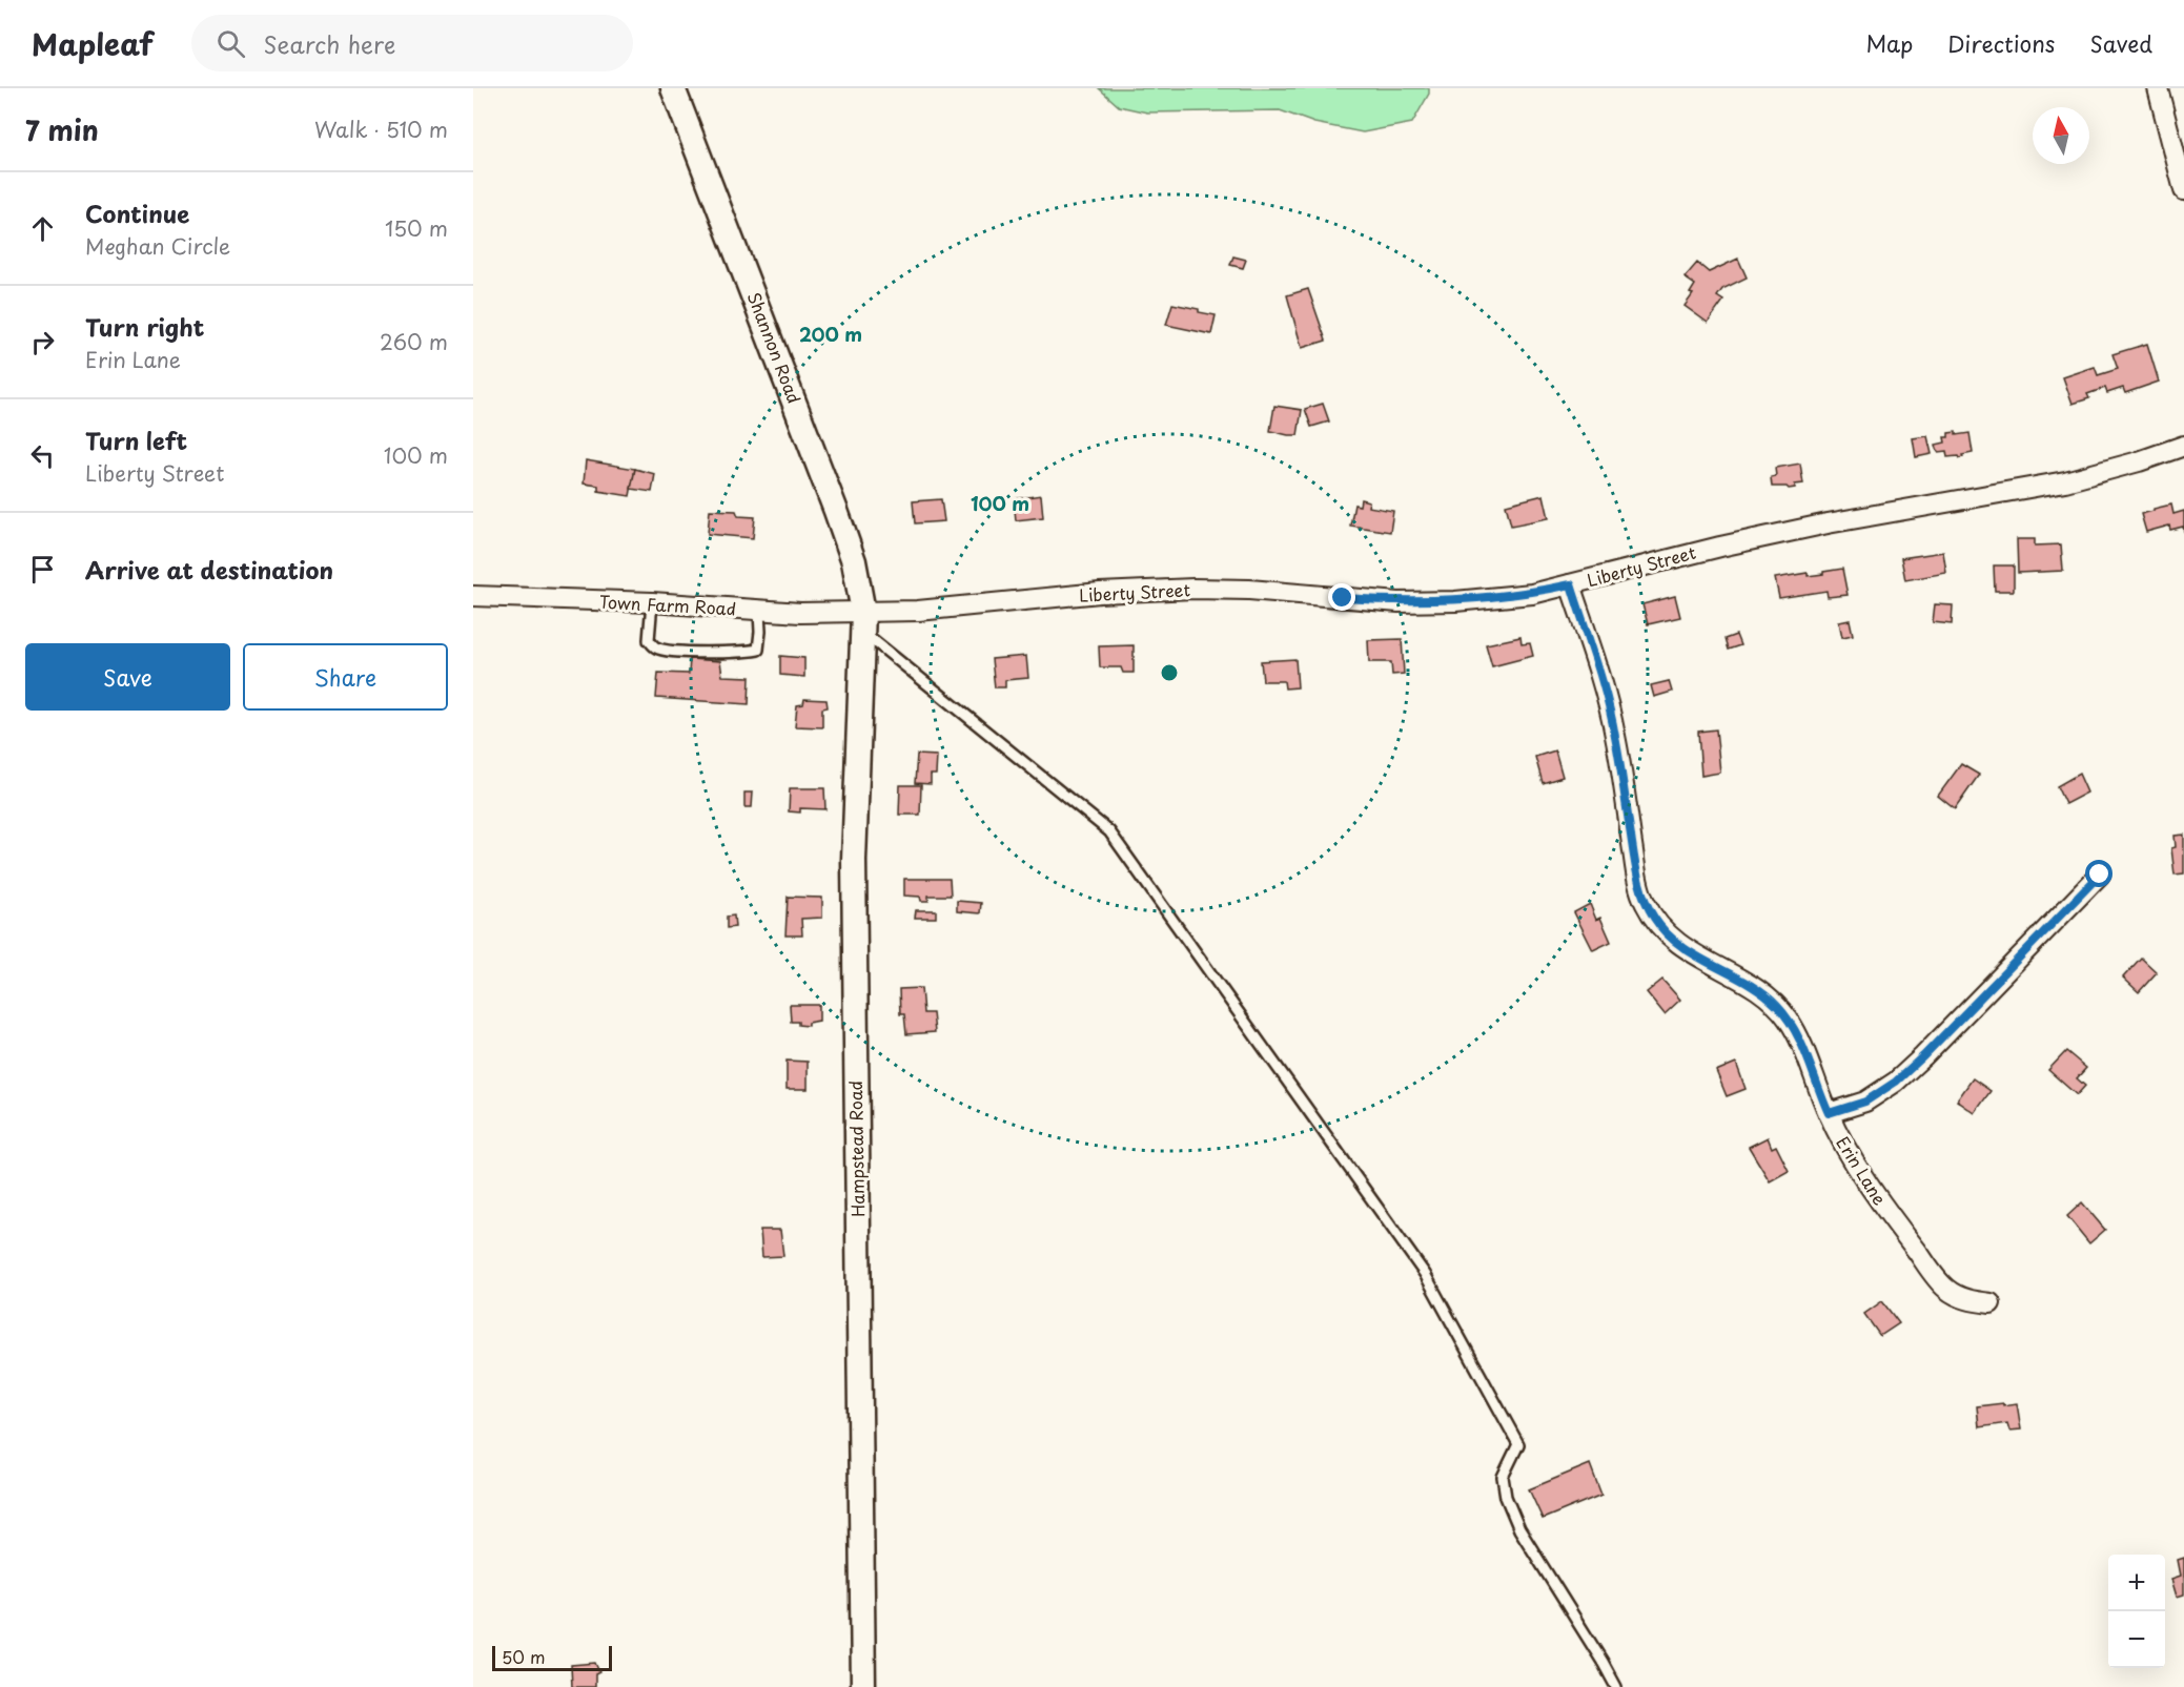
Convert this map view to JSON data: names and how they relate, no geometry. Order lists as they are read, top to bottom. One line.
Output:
{"streets":{"street":["Shannon Road","Liberty Street","Town Farm Road","Hampstead Road","Erin Lane"]},"crossings":[["Shannon Road","Liberty Street"],["Shannon Road","Town Farm Road"],["Shannon Road","Hampstead Road"],["Liberty Street","Town Farm Road"],["Liberty Street","Hampstead Road"],["Liberty Street","Erin Lane"],["Town Farm Road","Hampstead Road"]],"scale_bar":"50 m","north":"top","page":{"header":"Mapleaf","search":"Search here","nav":["Map","Directions","Saved"],"heading":["7 min","Walk · 510 m"],"list":[["Continue","Meghan Circle","150 m"],["Turn right","Erin Lane","260 m"],["Turn left","Liberty Street","100 m"],"Arrive at destination"],"buttons":["Save","Share"],"map_buttons":["+","−"],"scale":"50 m"},"rings":["200 m","100 m"]}
